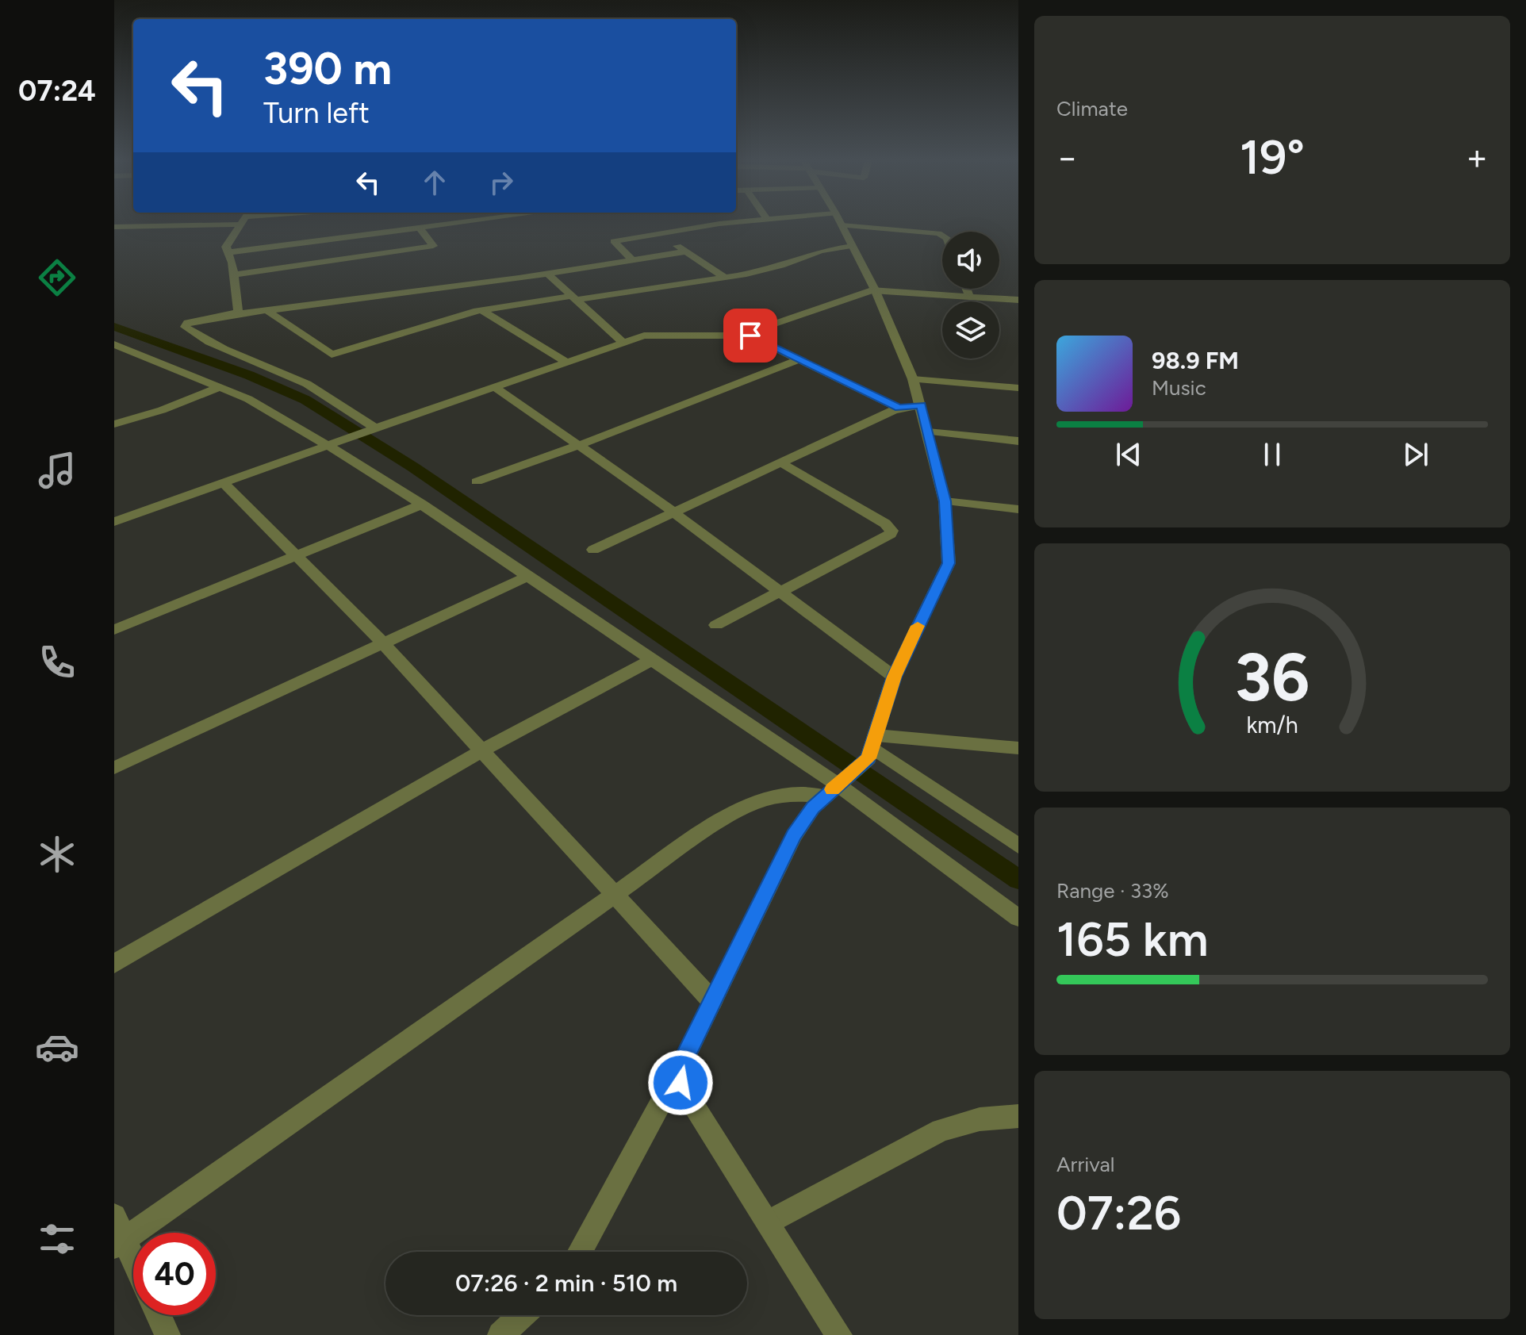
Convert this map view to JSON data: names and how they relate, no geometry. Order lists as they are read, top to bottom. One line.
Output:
{"page":{"tabs":"07:24","tile":["Climate",["Range · 33%","165 km"],["Arrival","07:26"]],"turn":["390 m","Turn left"],"heat":["−","19°","+"],"song":["98.9 FM","Music"],"limit":"40","trip":"07:26 · 2 min · 510 m","gauge":["36","km/h"]}}
